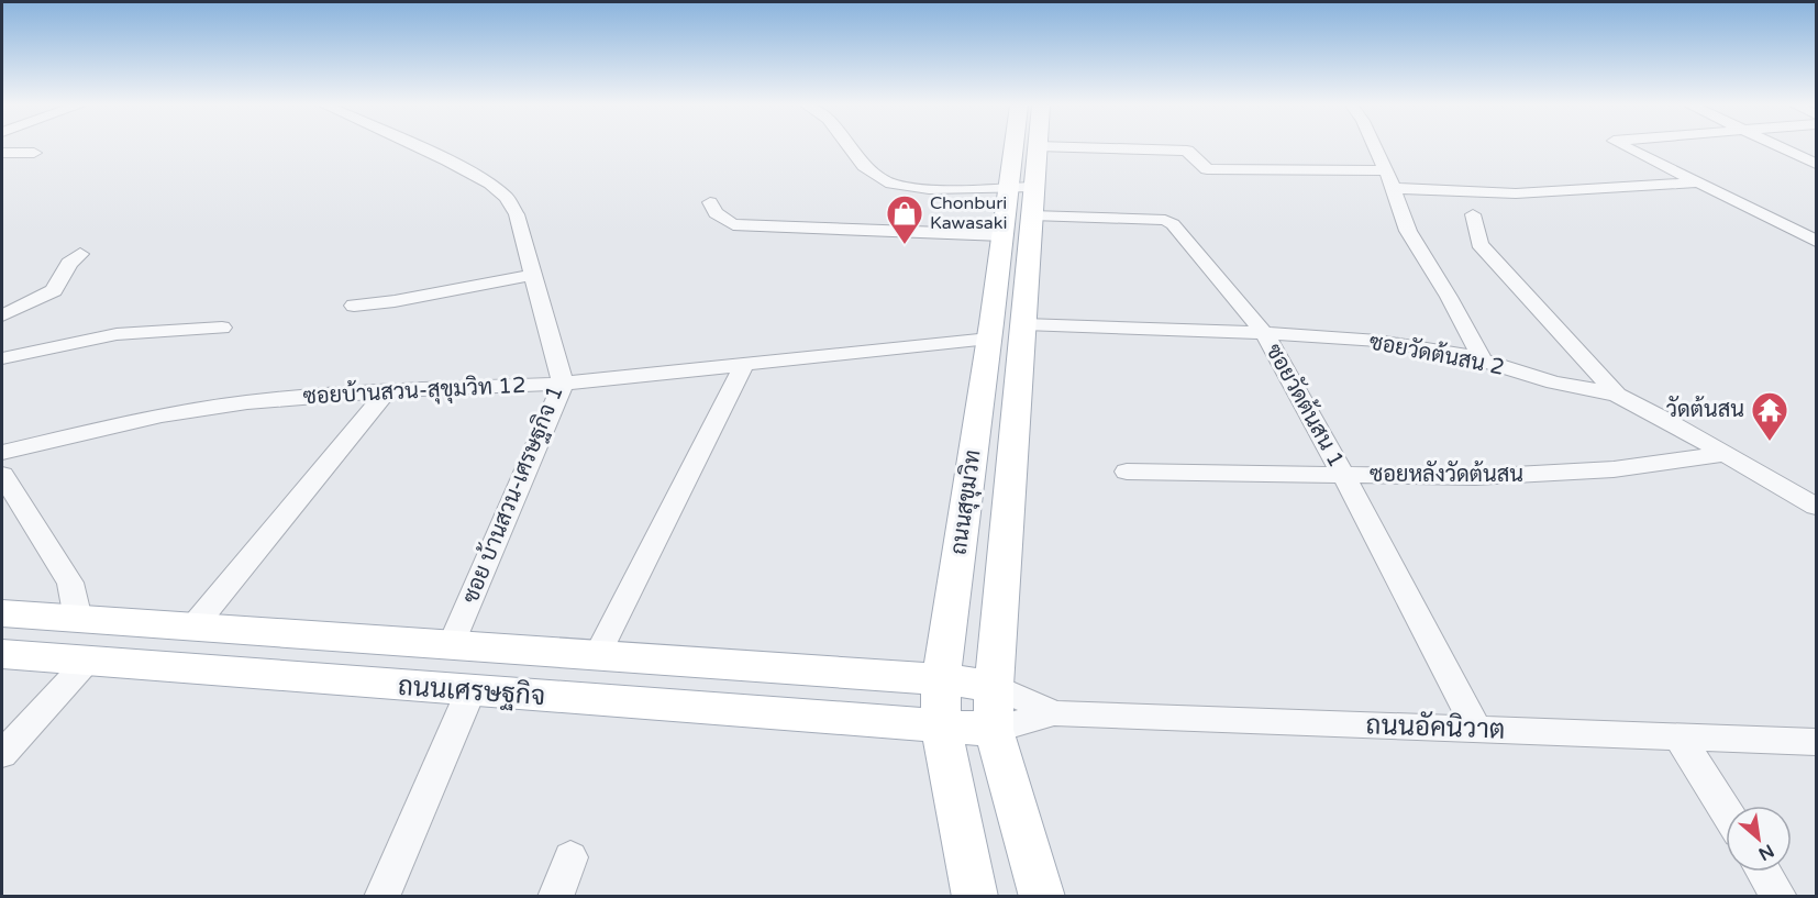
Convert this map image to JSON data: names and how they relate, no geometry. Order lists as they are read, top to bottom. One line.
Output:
{"streets":{"main road":["ถนนสุขุมวิท","ถนนเศรษฐกิจ"],"street":["ซอยวัดต้นสน 2","ซอยบ้านสวน-สุขุมวิท 12","ซอยวัดต้นสน 1","ซอยหลังวัดต้นสน","ซอย บ้านสวน-เศรษฐกิจ 1","ถนนอัคนิวาต"]},"crossings":[["ซอยวัดต้นสน 2","ซอยวัดต้นสน 1"],["ซอยวัดต้นสน 2","ซอยหลังวัดต้นสน"],["ซอยวัดต้นสน 2","ถนนสุขุมวิท"],["ซอยบ้านสวน-สุขุมวิท 12","ซอย บ้านสวน-เศรษฐกิจ 1"],["ซอยบ้านสวน-สุขุมวิท 12","ถนนสุขุมวิท"],["ซอยวัดต้นสน 1","ซอยหลังวัดต้นสน"],["ซอยวัดต้นสน 1","ถนนสุขุมวิท"],["ซอยวัดต้นสน 1","ถนนอัคนิวาต"],["ซอย บ้านสวน-เศรษฐกิจ 1","ถนนเศรษฐกิจ"],["ถนนสุขุมวิท","ถนนเศรษฐกิจ"],["ถนนสุขุมวิท","ถนนอัคนิวาต"],["ถนนเศรษฐกิจ","ถนนอัคนิวาต"]],"places":{"shop":["Chonburi Kawasaki"],"temple":["วัดต้นสน"]},"north":"bottom right"}
